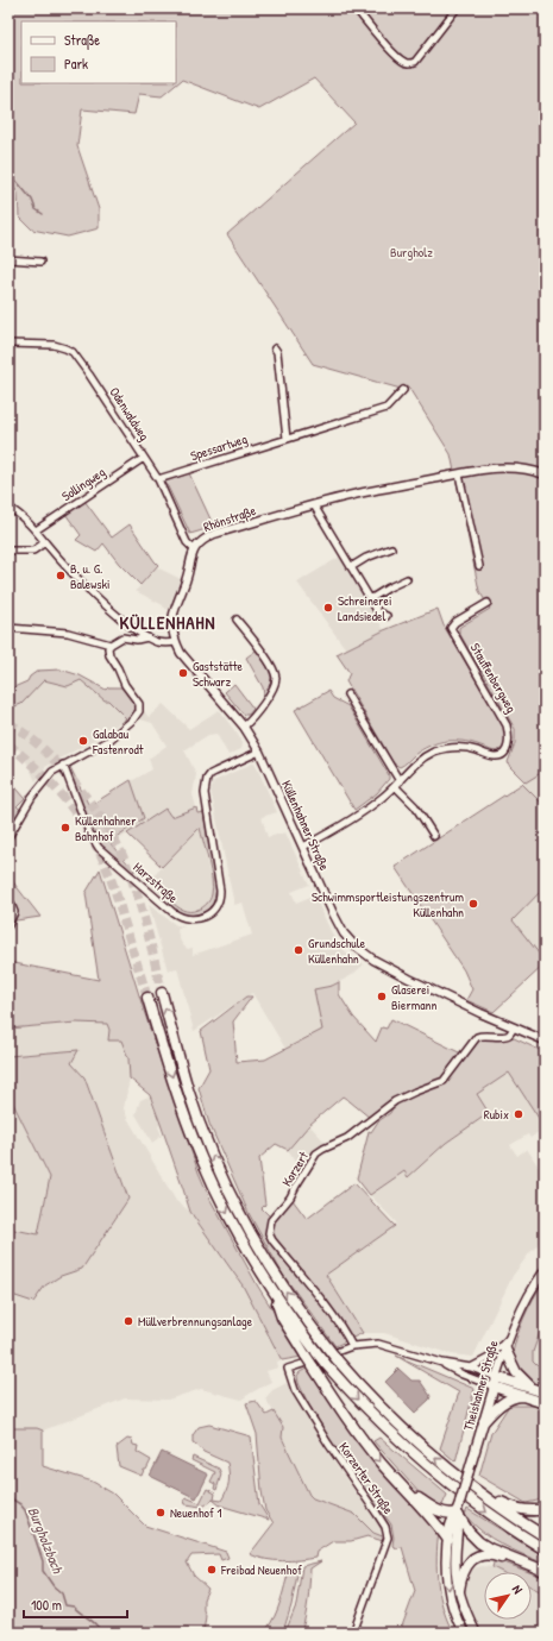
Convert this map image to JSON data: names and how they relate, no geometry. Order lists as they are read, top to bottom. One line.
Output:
{"streets":{"main road":["Theishahner Straße"],"street":["Odenwaldweg","Spessartweg","Sollingweg","Rhönstraße","Stauffenbergweg","Küllenhahner Straße","Harzstraße","Korzert","Korzerter Straße"]},"crossings":[["Odenwaldweg","Spessartweg"],["Odenwaldweg","Sollingweg"],["Odenwaldweg","Rhönstraße"],["Rhönstraße","Küllenhahner Straße"],["Stauffenbergweg","Küllenhahner Straße"],["Küllenhahner Straße","Harzstraße"],["Küllenhahner Straße","Korzert"],["Korzert","Korzerter Straße"]],"districts":["KÜLLENHAHN"],"water":["Burgholzbach"],"parks":["Burgholz"],"places":["B. u. G. Balewski","Schreinerei Landsiedel","Gaststätte Schwarz","Galabau Fastenrodt","Küllenhahner Bahnhof","Schwimmsportleistungszentrum Küllenhahn","Grundschule Küllenhahn","Glaserei Biermann","Rubix","Müllverbrennungsanlage","Neuenhof 1","Freibad Neuenhof"],"legend":["Straße","Park"],"scale_bar":"100 m","north":"top right"}
